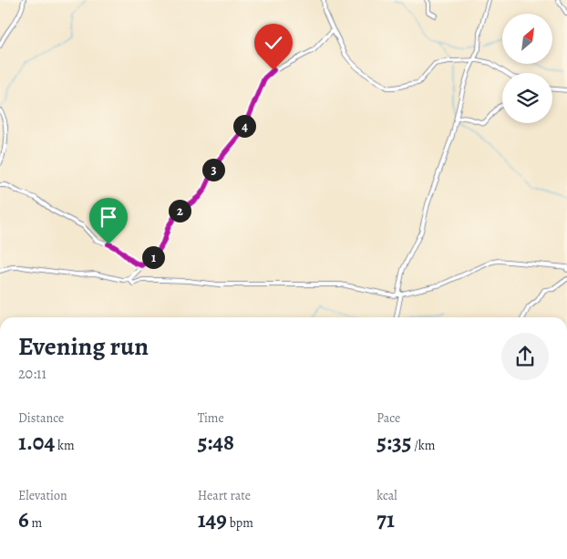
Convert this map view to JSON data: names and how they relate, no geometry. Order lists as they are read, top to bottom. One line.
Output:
{"north":"top right","page":{"pins":["4","3","2","1"],"heading":["Evening run","20:11"],"stats":[["Distance","1.04 km"],["Time","5:48"],["Pace","5:35 /km"],["Elevation","6 m"],["Heart rate","149 bpm"],["kcal","71"]]}}
